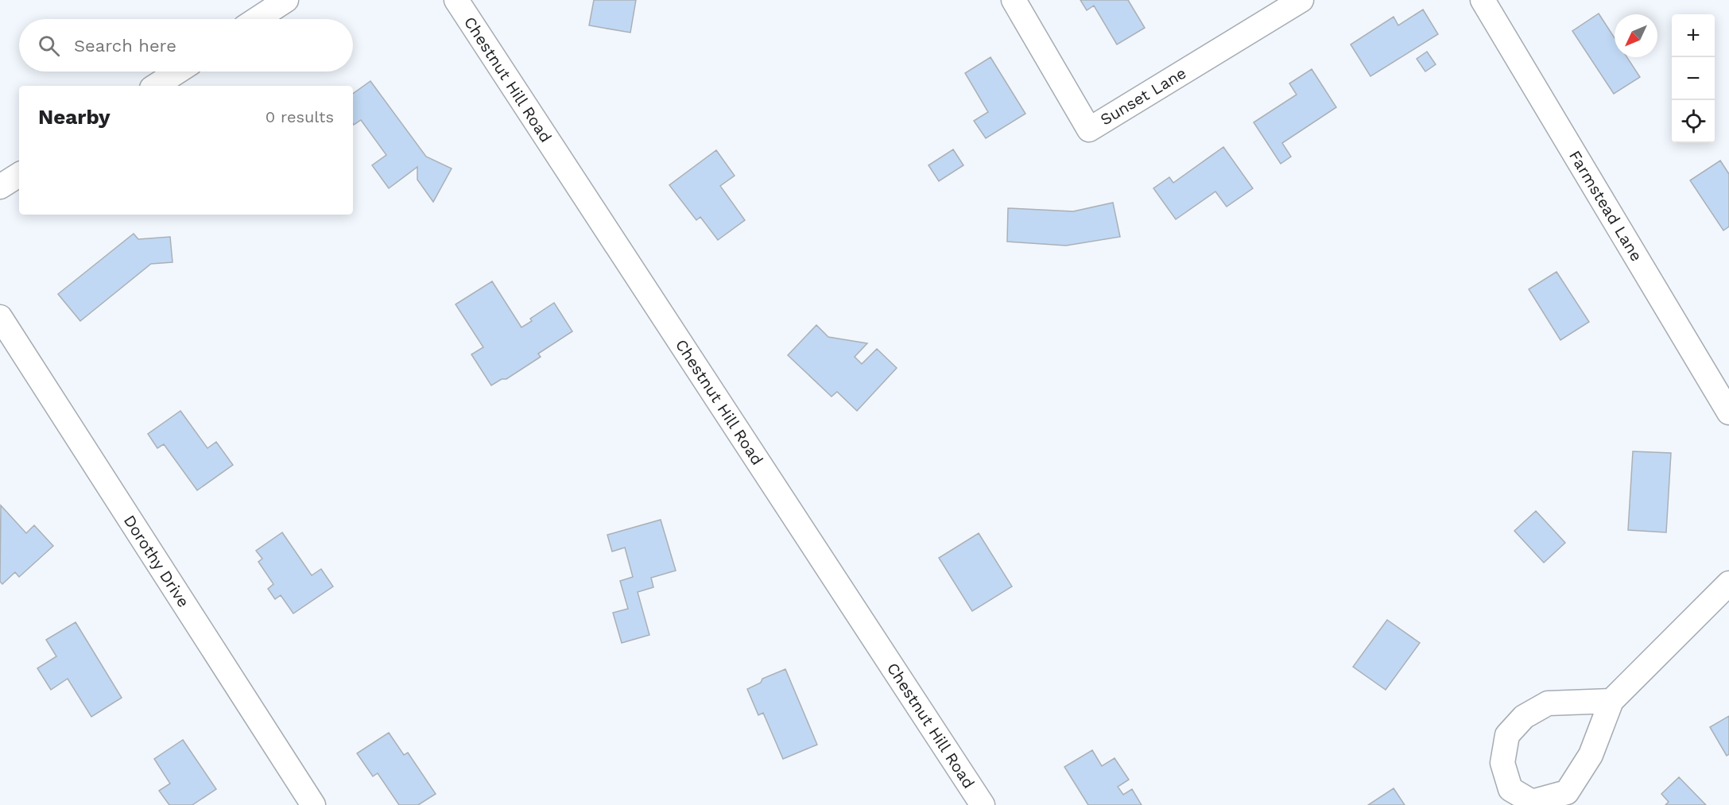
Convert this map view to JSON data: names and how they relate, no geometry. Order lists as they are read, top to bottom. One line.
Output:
{"streets":{"street":["Chestnut Hill Road","Sunset Lane","Farmstead Lane","Dorothy Drive"]},"north":"bottom left","page":{"map_buttons":["+","−"],"search":"Search here","heading":["Nearby","0 results"]}}
